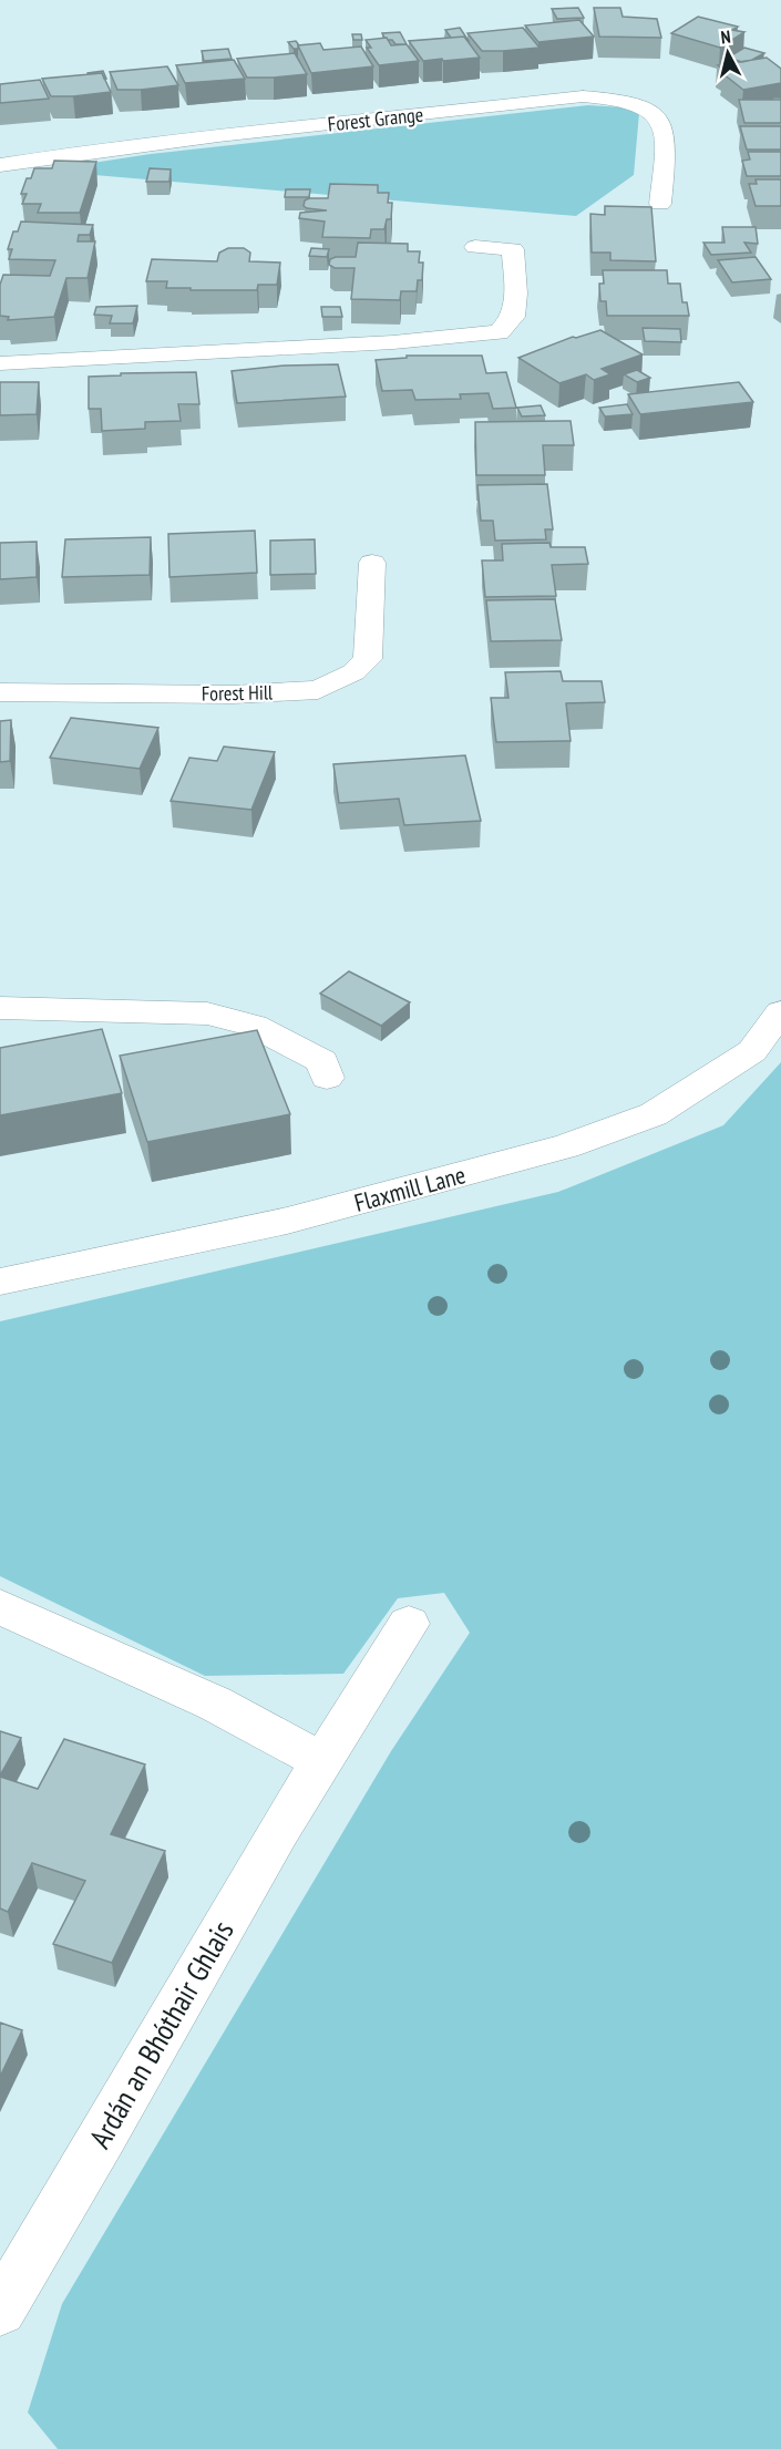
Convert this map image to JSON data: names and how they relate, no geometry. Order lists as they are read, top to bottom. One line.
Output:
{"streets":{"street":["Forest Grange","Forest Hill","Flaxmill Lane","Ardán an Bhóthair Ghlais"]},"north":"top"}
